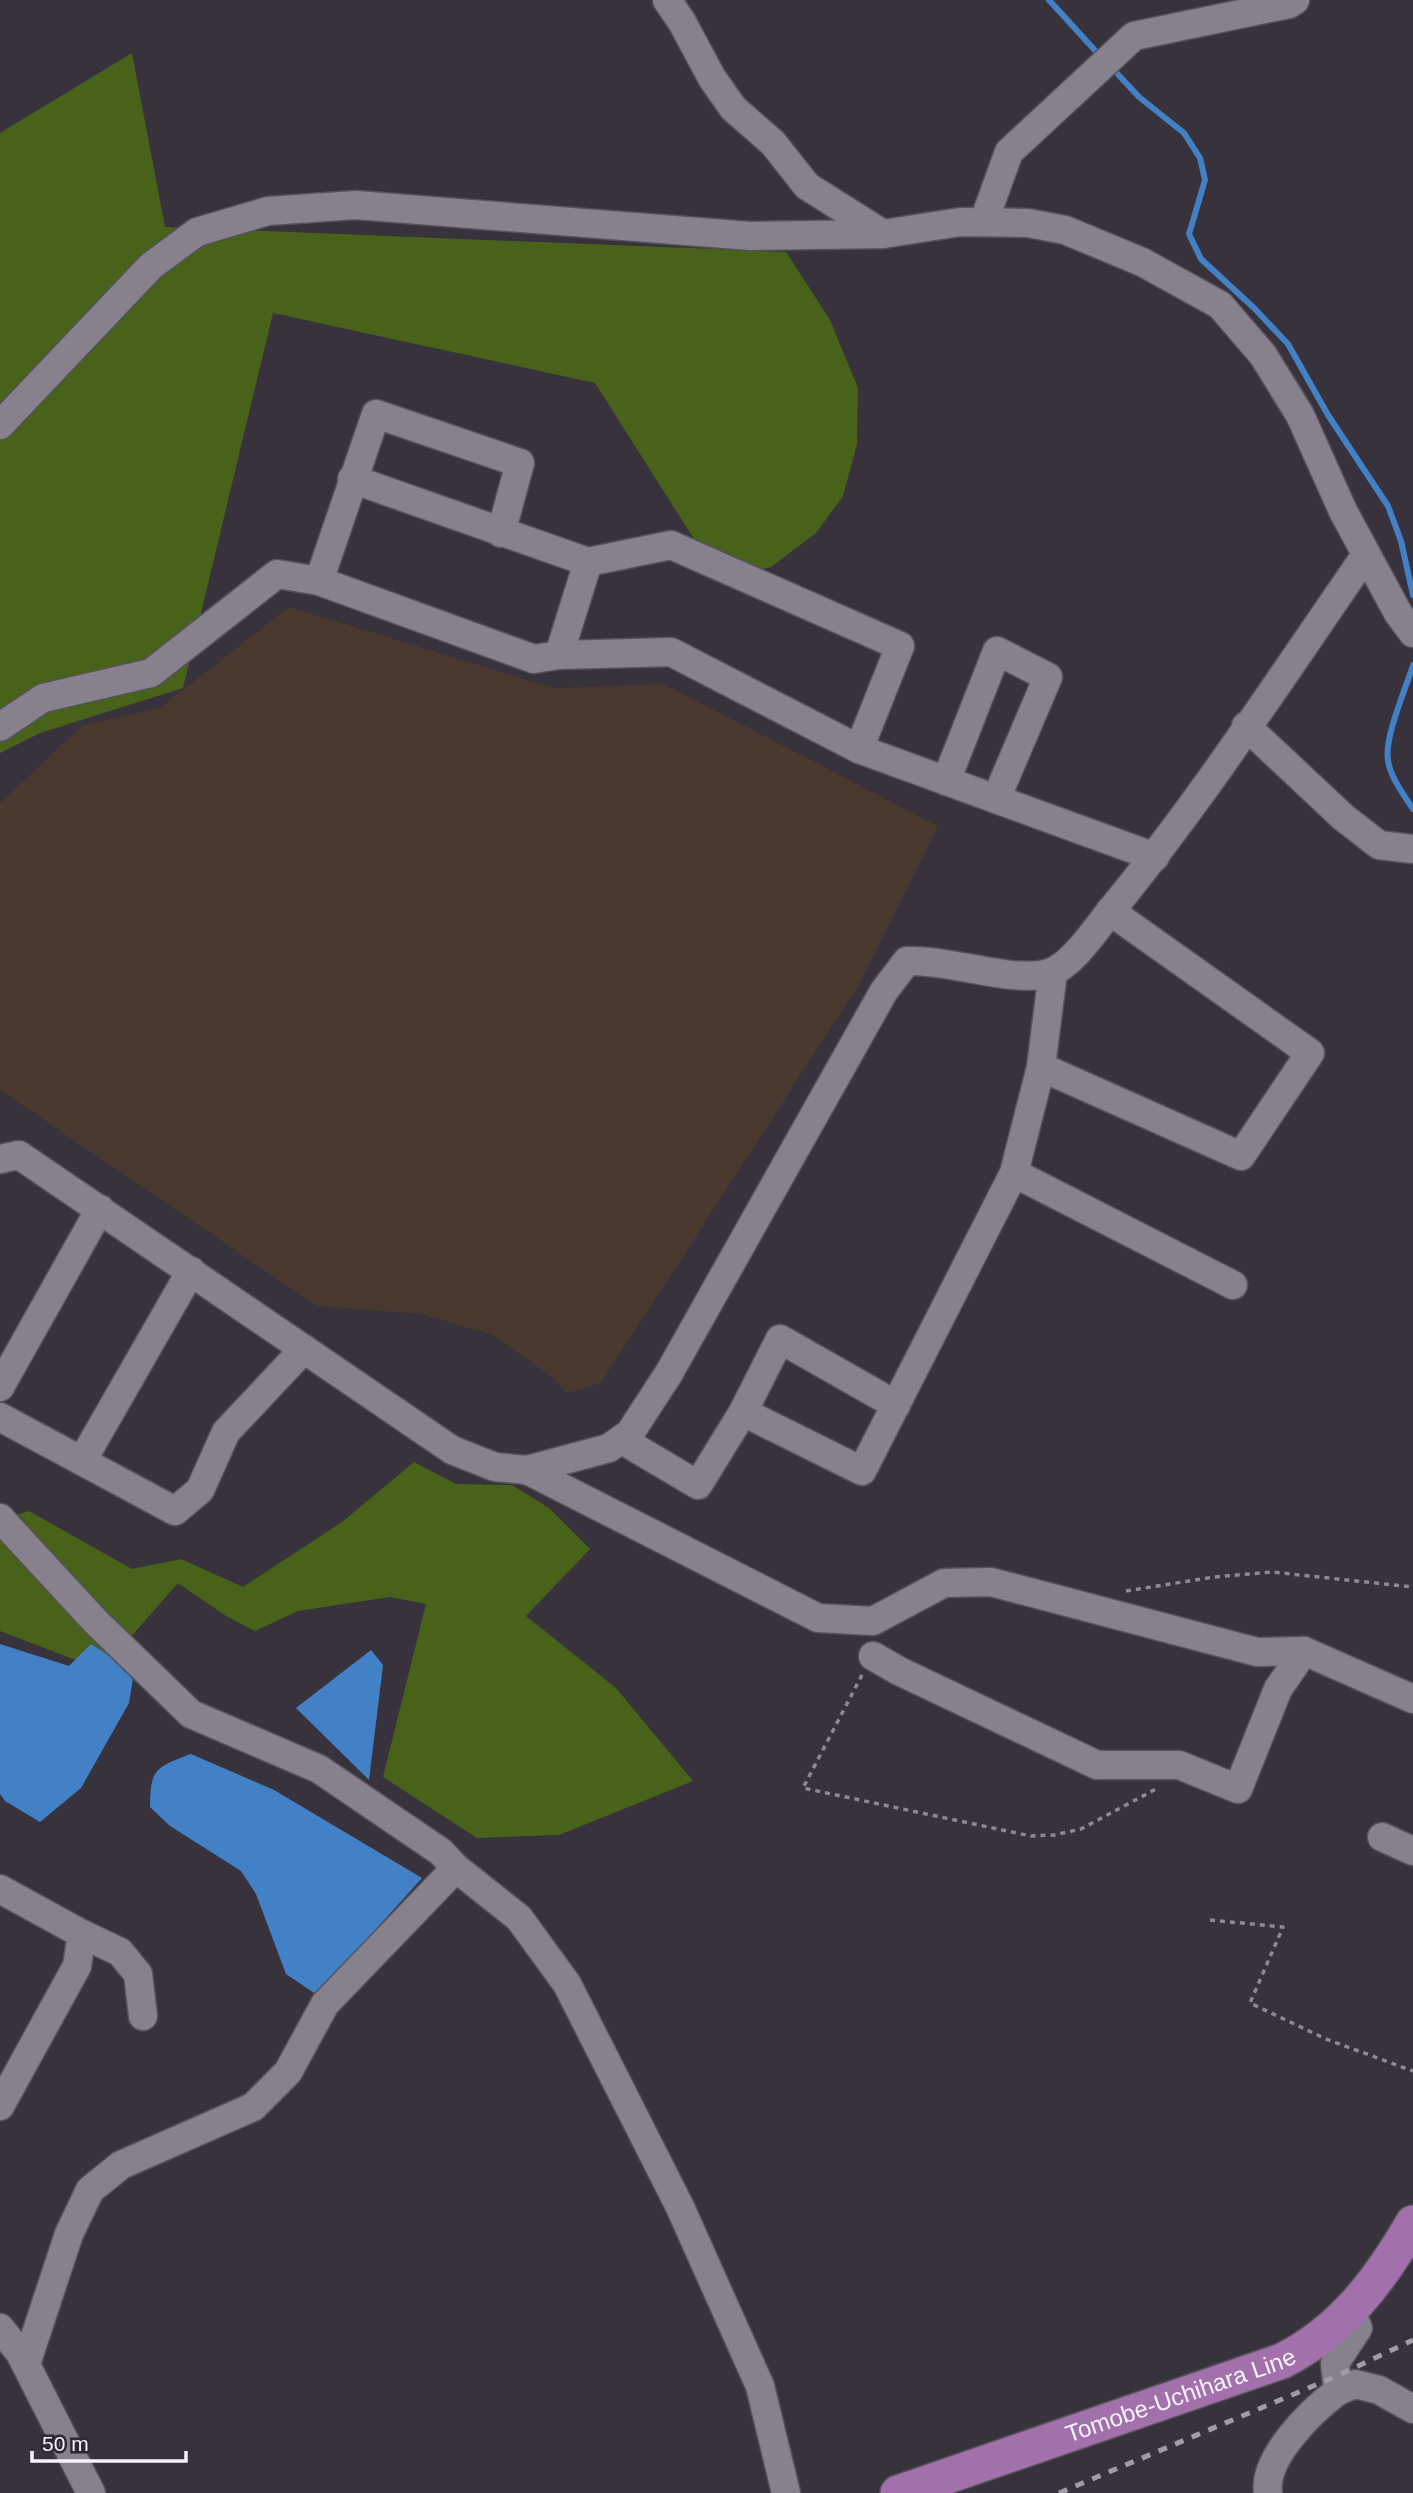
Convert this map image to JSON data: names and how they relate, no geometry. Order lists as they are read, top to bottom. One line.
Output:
{"streets":{"main road":["Tomobe-Uchihara Line"]},"scale_bar":"50 m"}
